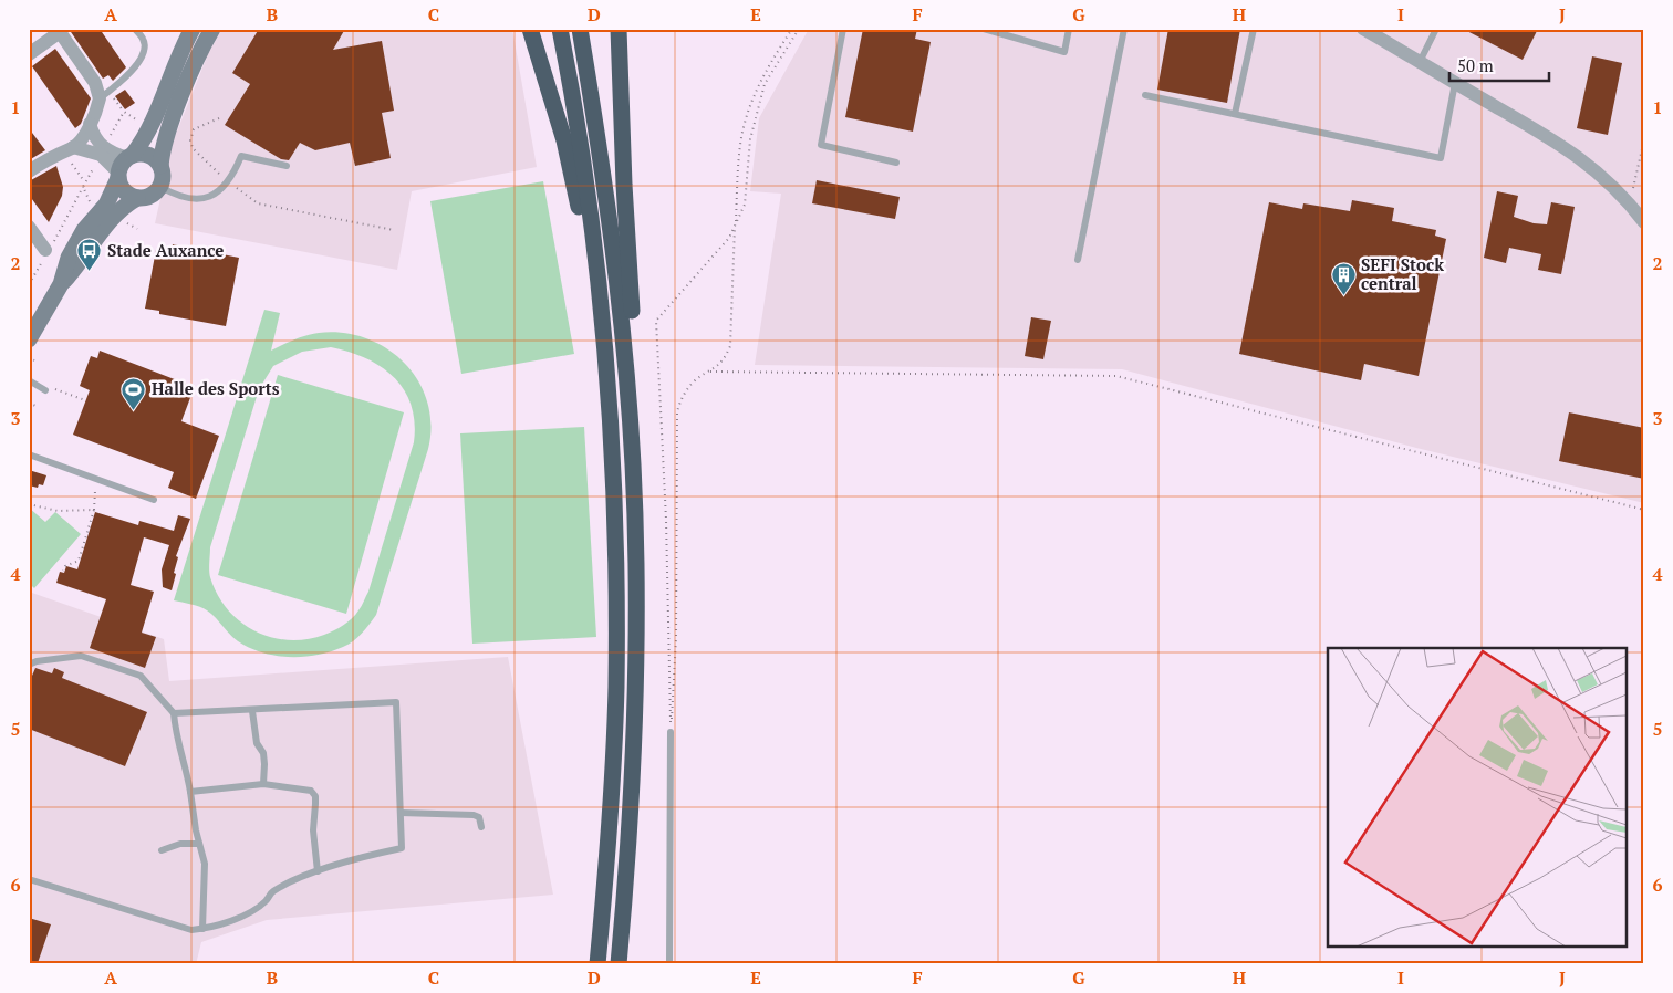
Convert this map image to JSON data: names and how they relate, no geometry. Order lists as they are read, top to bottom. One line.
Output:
{"places":{"bus stop":["Stade Auxance"],"building":["SEFI Stock central"],"sports":["Halle des Sports"]},"scale_bar":"50 m","grid":{"columns":["A","B","C","D","E","F","G","H","I","J"],"rows":["1","2","3","4","5","6"]}}
